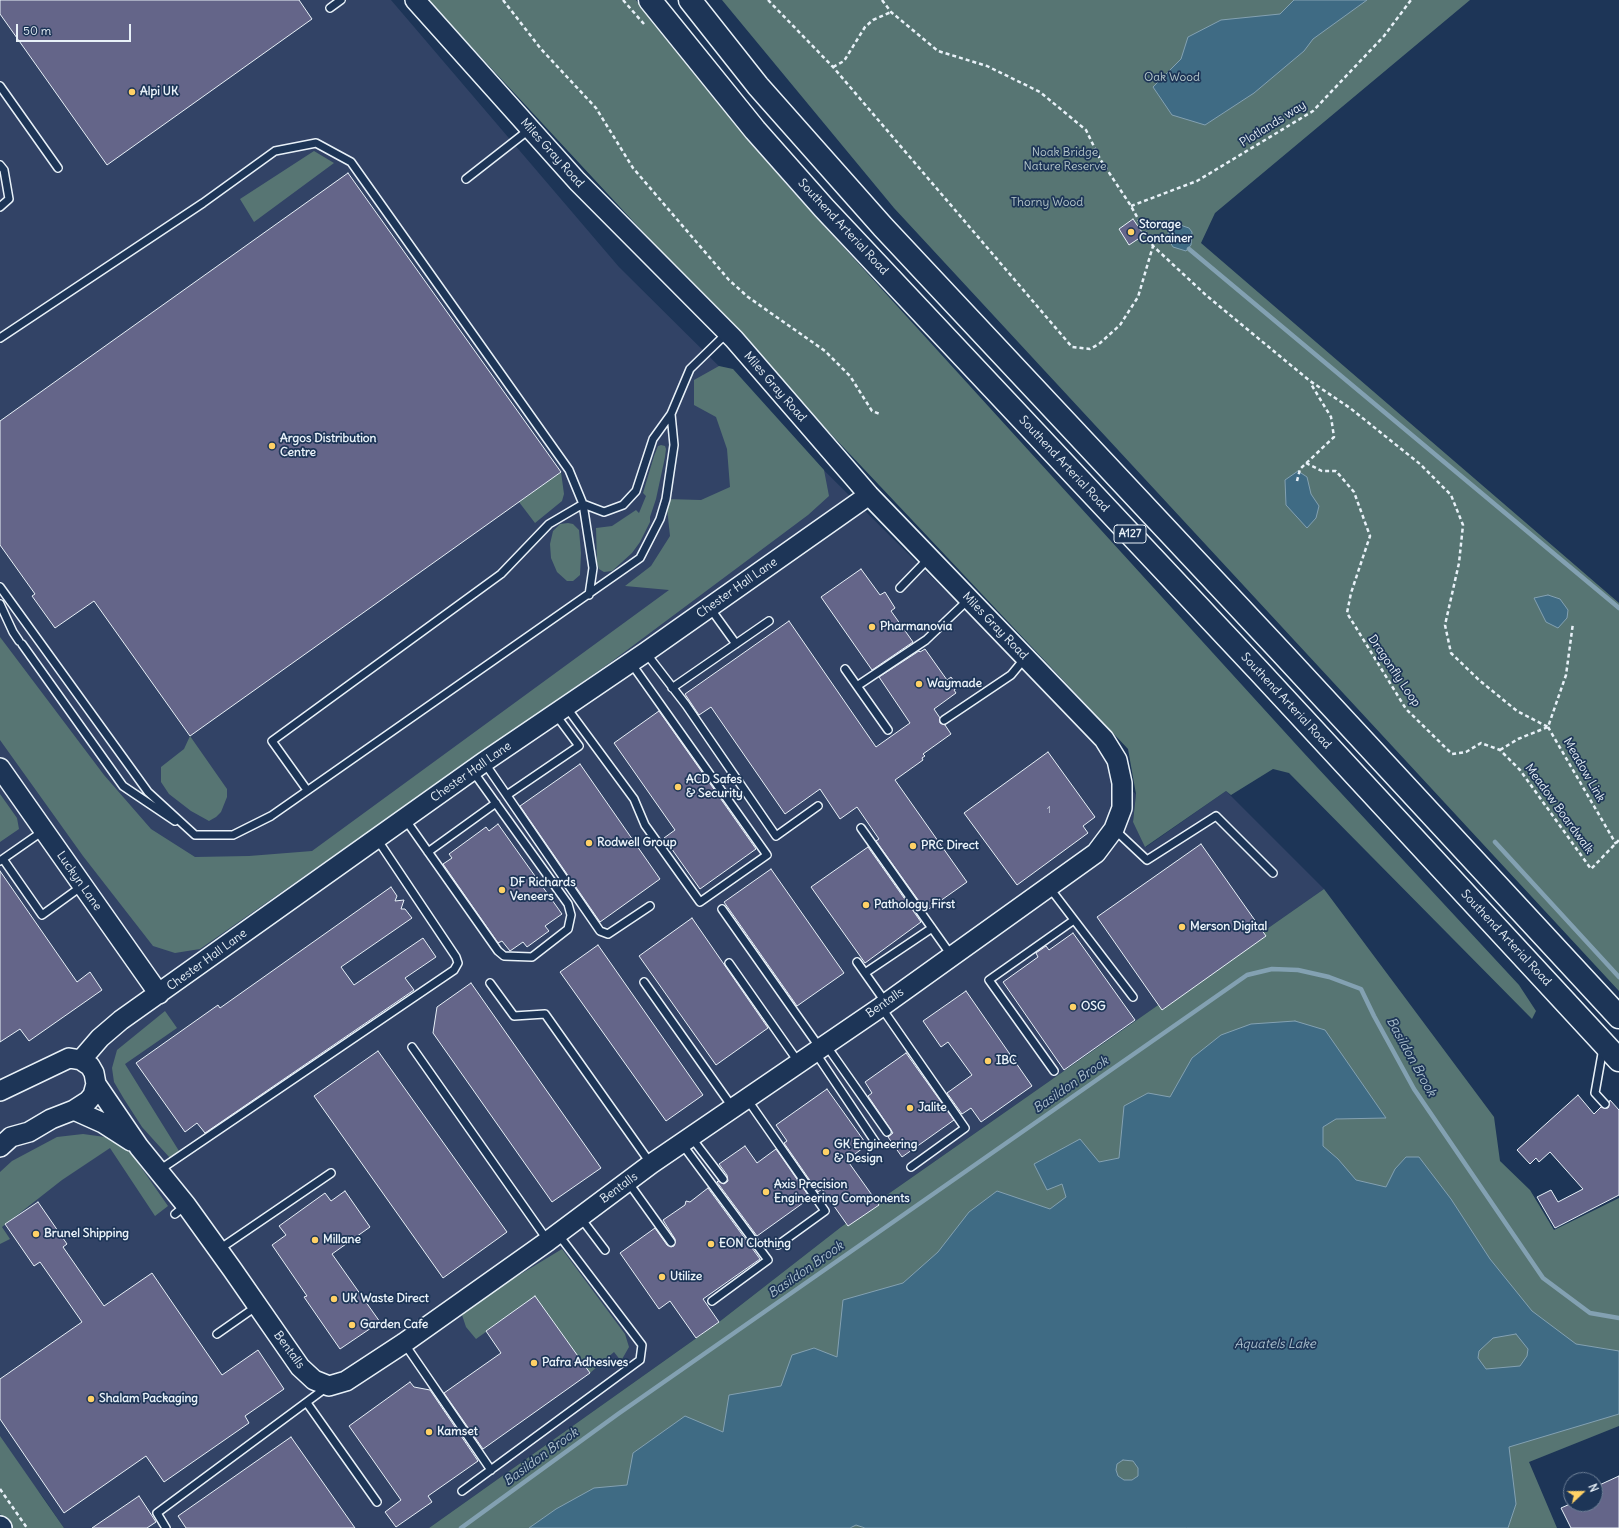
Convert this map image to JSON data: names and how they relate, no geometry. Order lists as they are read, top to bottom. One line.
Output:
{"streets":{"highway":["Southend Arterial Road","A127"],"street":["Miles Gray Road","Chester Hall Lane","Luckyn Lane","Bentalls"],"path":["Plotlands way","Dragonfly Loop","Meadow Link","Meadow Boardwalk"]},"crossings":[["Miles Gray Road","Chester Hall Lane"],["Miles Gray Road","Bentalls"],["Chester Hall Lane","Luckyn Lane"],["Chester Hall Lane","Bentalls"],["Dragonfly Loop","Meadow Boardwalk"],["Meadow Link","Meadow Boardwalk"]],"water":["Basildon Brook","Aquatels Lake"],"parks":["Oak Wood","Noak Bridge Nature Reserve","Thorny Wood"],"places":["Alpi UK","Storage Container","Argos Distribution Centre","Pharmanovia","Waymade","ACD Safes & Security","Rodwell Group","PRC Direct","DF Richards Veneers","Pathology First","Merson Digital","OSG","IBC","Jalite","GK Engineering & Design","Axis Precision Engineering Components","Brunel Shipping","Millane","EON Clothing","Utilize","UK Waste Direct","Garden Cafe","Pafra Adhesives","Shalam Packaging","Kamset"],"house_numbers":["1"],"scale_bar":"50 m","north":"right"}
